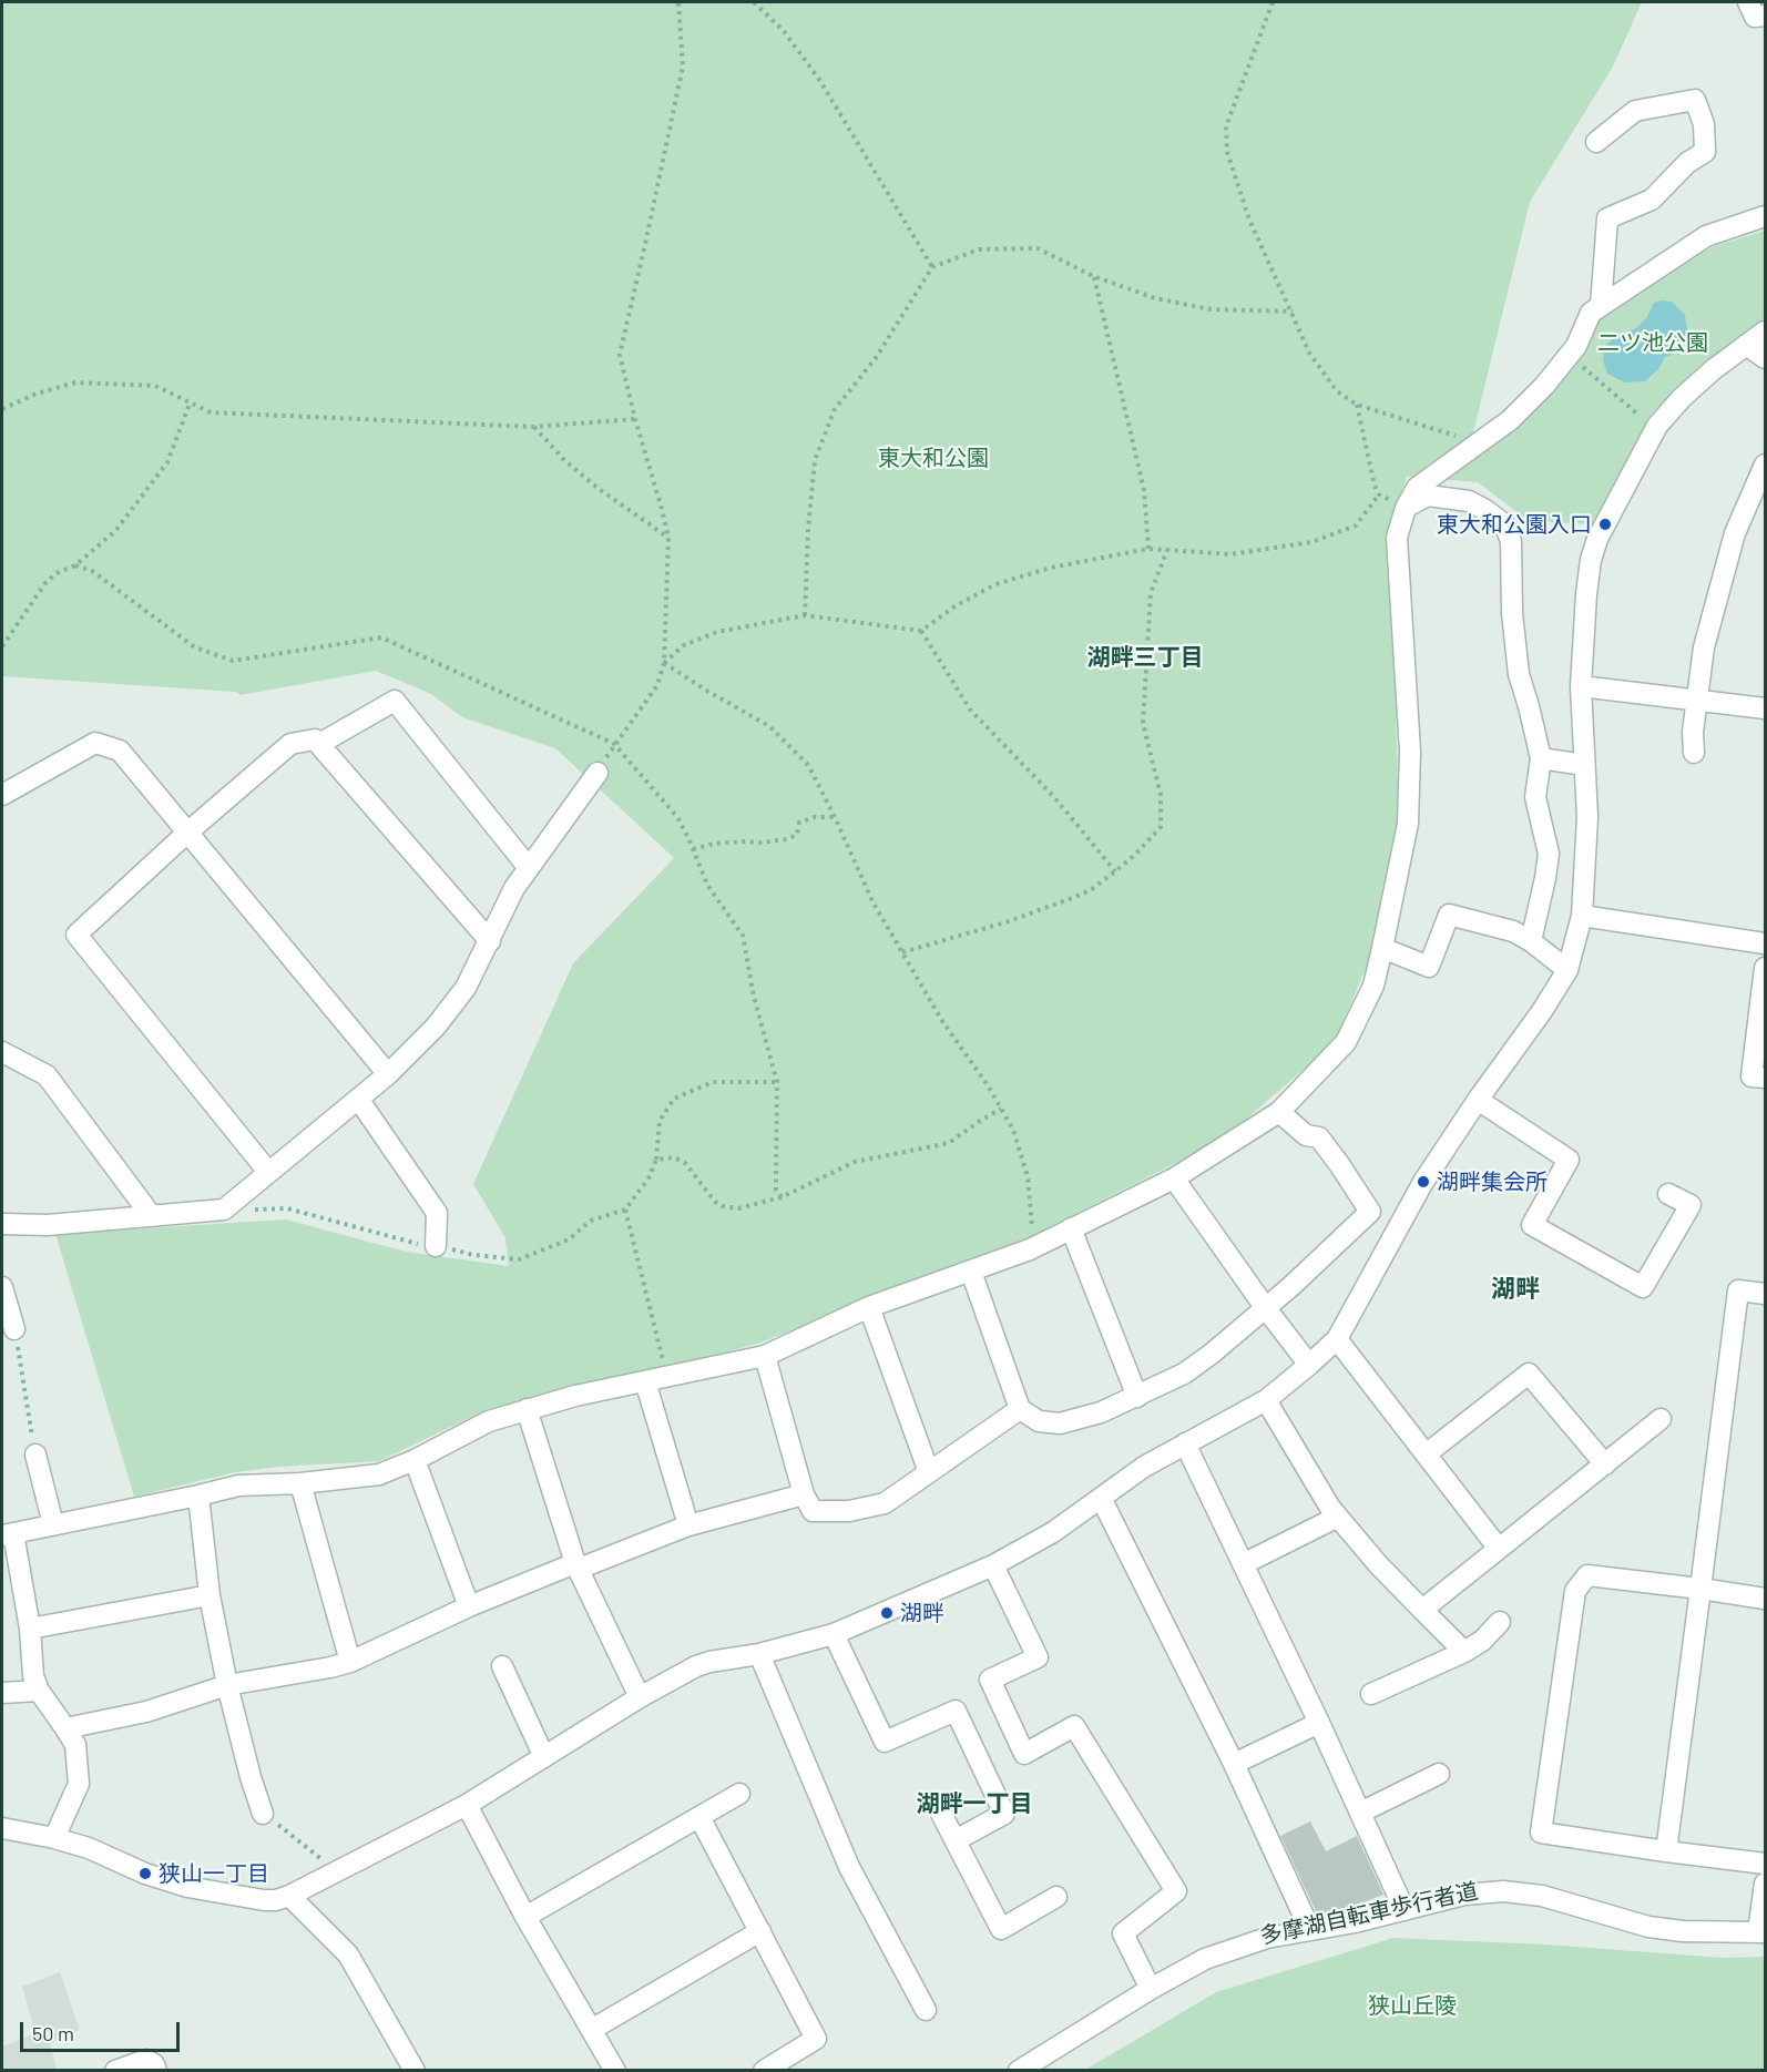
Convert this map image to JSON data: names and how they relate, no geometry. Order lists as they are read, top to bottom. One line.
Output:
{"districts":["湖畔三丁目","湖畔","湖畔一丁目"],"parks":["二ツ池公園","東大和公園","狭山丘陵"],"places":["東大和公園入口","湖畔集会所","湖畔","狭山一丁目"],"scale_bar":"50 m"}
